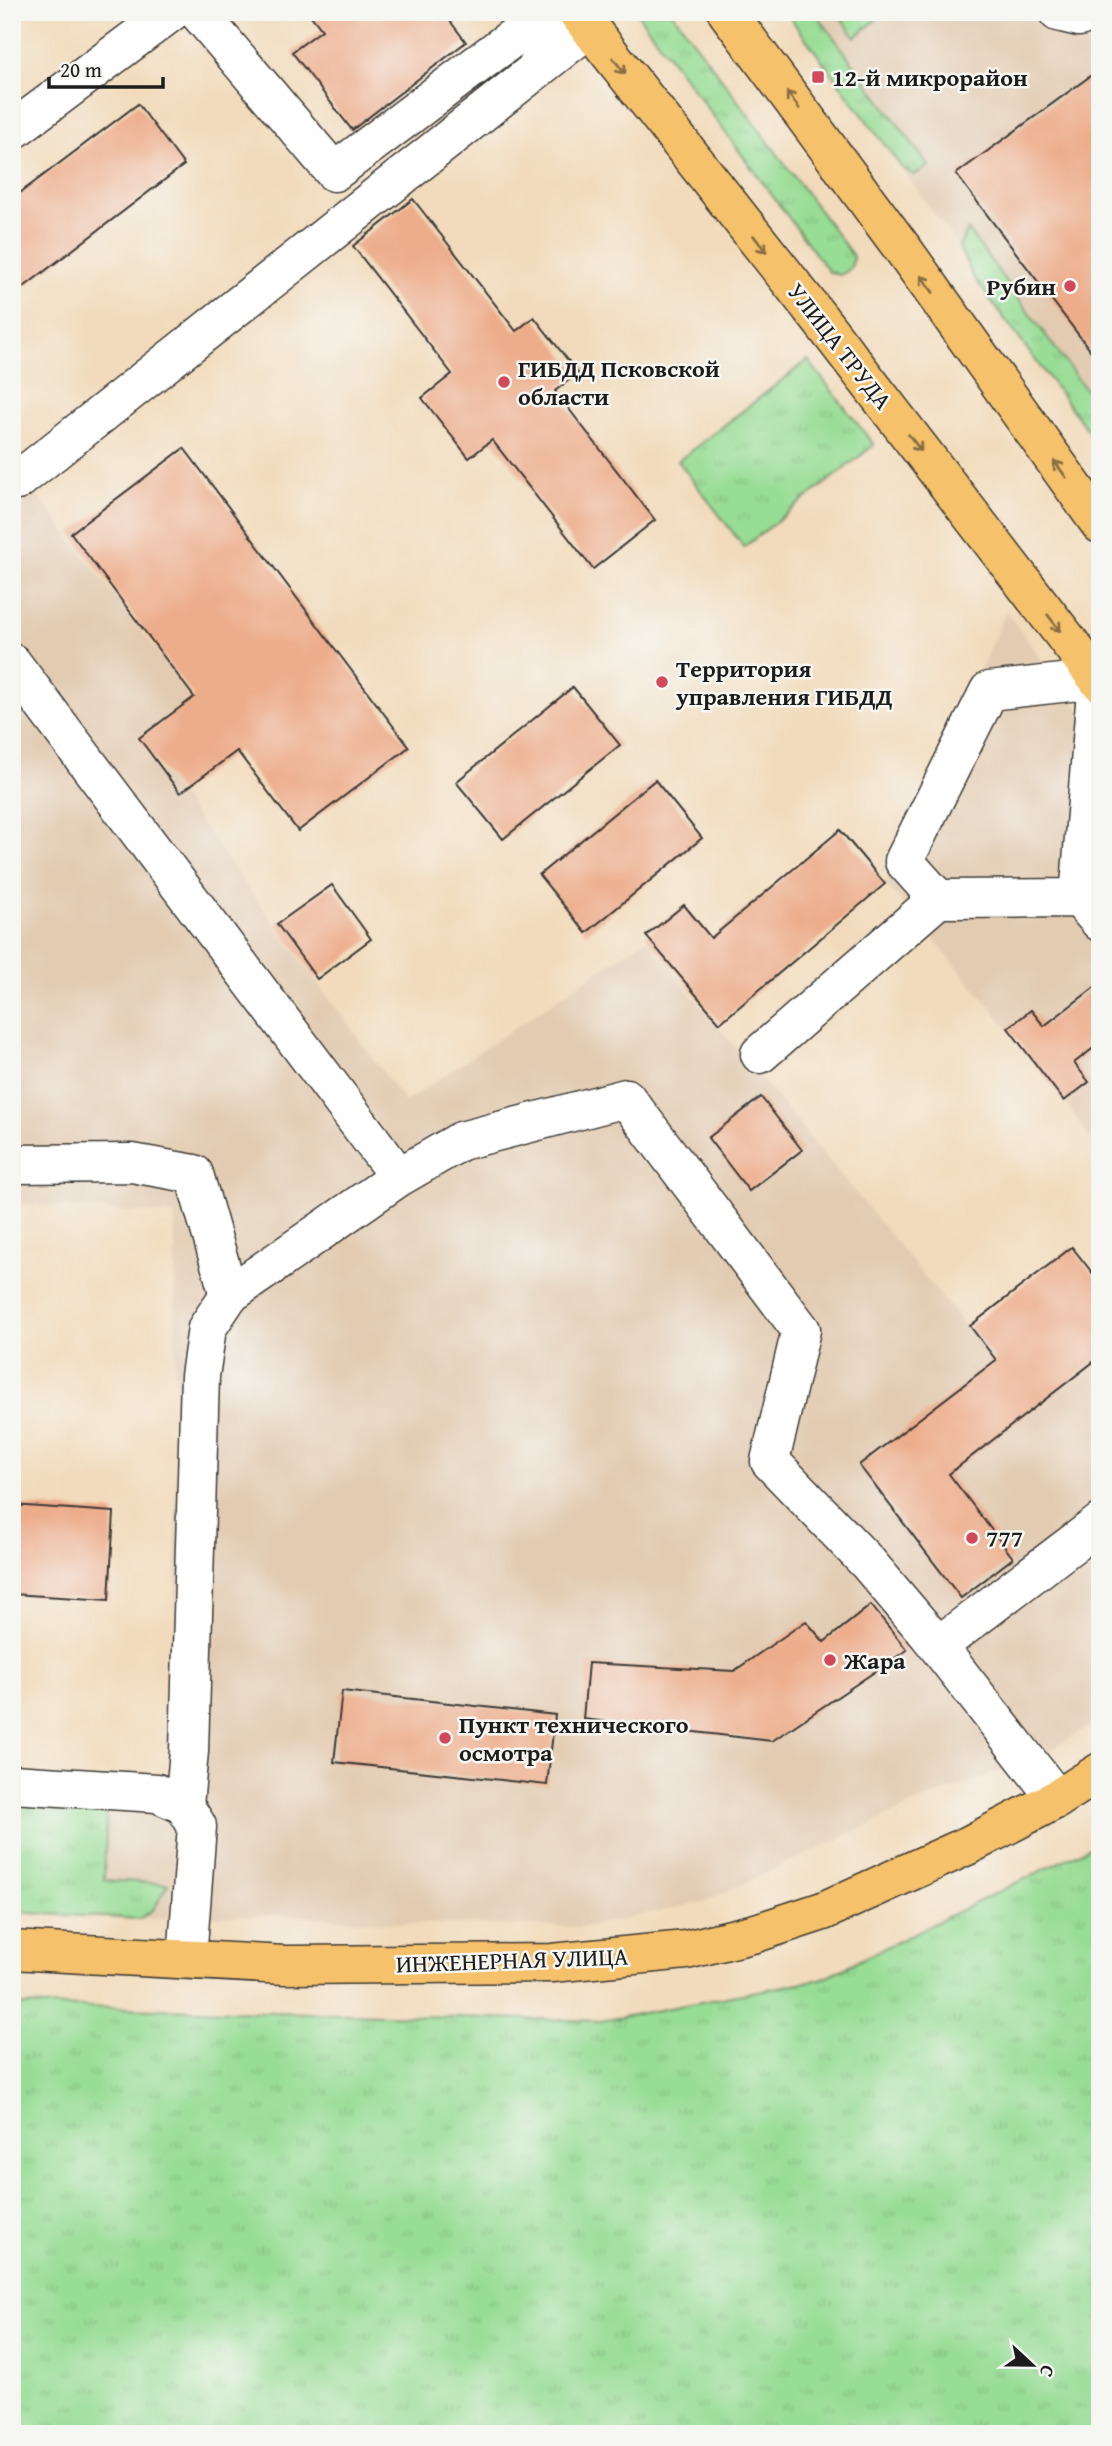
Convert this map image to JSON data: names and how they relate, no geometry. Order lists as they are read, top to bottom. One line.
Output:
{"streets":{"main road":["УЛИЦА ТРУДА","ИНЖЕНЕРНАЯ УЛИЦА"]},"places":{"transit":["12-й микрорайон"],"other":["Рубин","ГИБДД Псковской области","Территория управления ГИБДД","777","Жара","Пункт технического осмотра"]},"scale_bar":"20 m","north":"right"}
